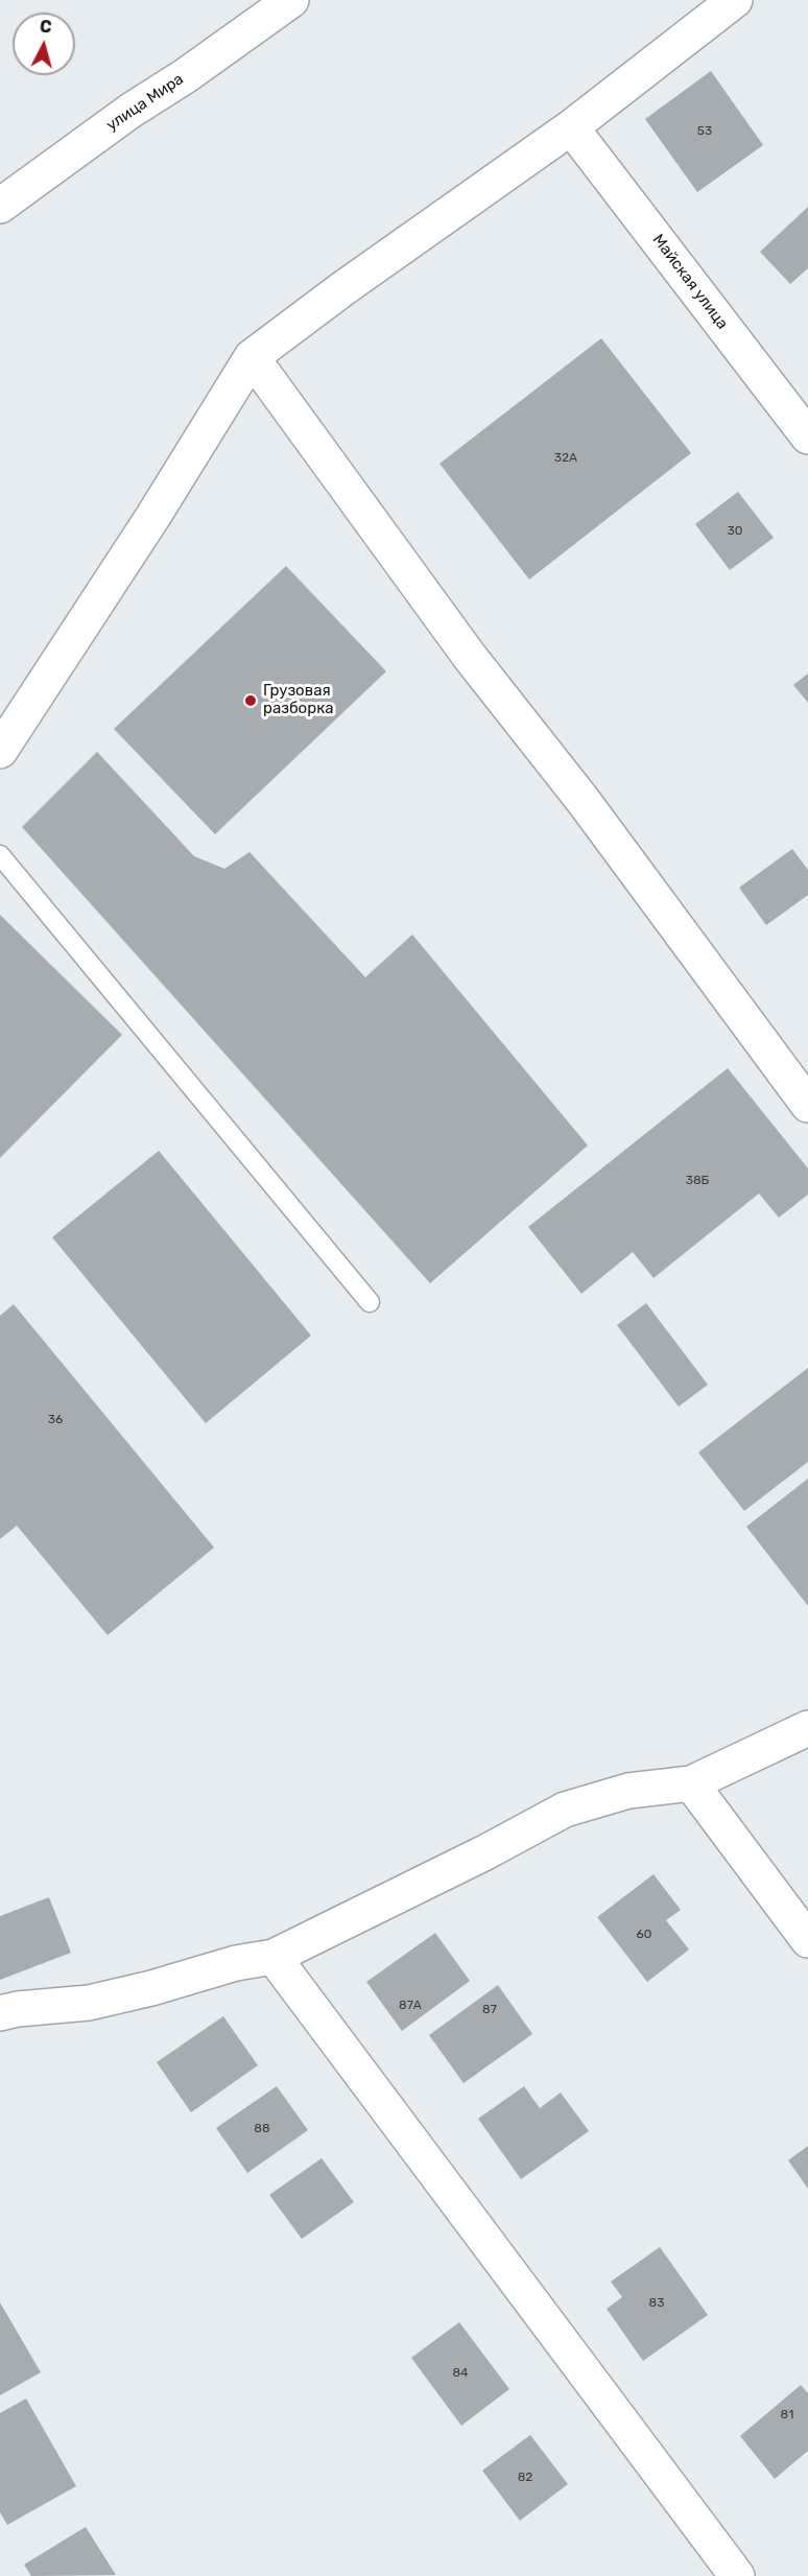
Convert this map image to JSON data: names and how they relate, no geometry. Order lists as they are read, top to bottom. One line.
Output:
{"streets":{"street":["улица Мира","Майская улица"]},"places":["Грузовая разборка"],"house_numbers":["53","32А","30","38Б","36","60","87А","87","88","83","84","81","82"],"north":"top"}
